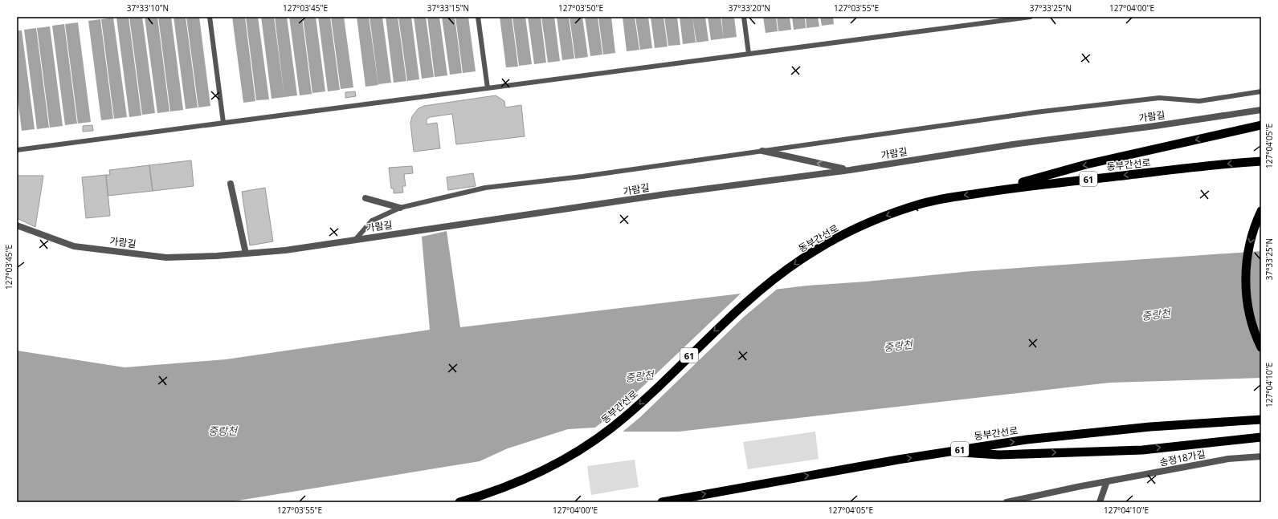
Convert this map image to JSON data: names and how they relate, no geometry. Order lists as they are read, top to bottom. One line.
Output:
{"streets":{"highway":["동부간선로","61"],"street":["가람길","송정18가길"]},"water":["중랑천"],"coordinates":["37°33'10\"N","127°03'45\"E","37°33'15\"N","127°03'50\"E","37°33'20\"N","127°03'55\"E","37°33'25\"N","127°04'00\"E","127°04'05\"E","127°04'10\"E"]}
